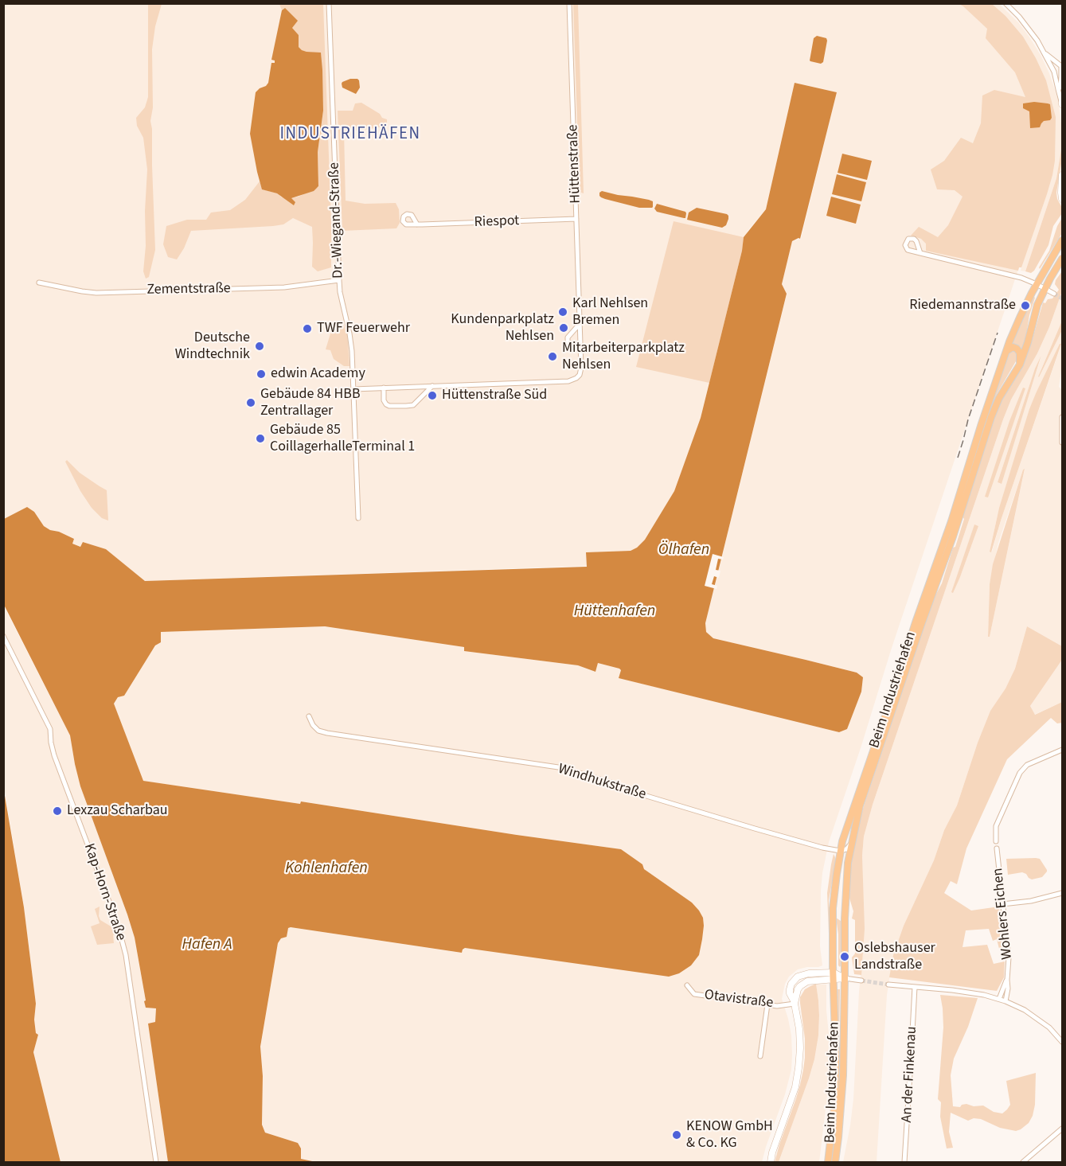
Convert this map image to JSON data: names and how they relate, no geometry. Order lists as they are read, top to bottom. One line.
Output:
{"streets":{"main road":["Beim Industriehafen"],"street":["Hüttenstraße","Dr.-Wiegand-Straße","Riespot","Zementstraße","Windhukstraße","Kap-Horn-Straße","Wohlers Eichen","Otavistraße","An der Finkenau"]},"crossings":[["Hüttenstraße","Dr.-Wiegand-Straße"],["Hüttenstraße","Riespot"],["Dr.-Wiegand-Straße","Zementstraße"],["Beim Industriehafen","Windhukstraße"]],"districts":["INDUSTRIEHÄFEN"],"water":["Ölhafen","Hüttenhafen","Kohlenhafen","Hafen A"],"places":["Riedemannstraße","Karl Nehlsen Bremen","Kundenparkplatz Nehlsen","TWF Feuerwehr","Deutsche Windtechnik","Mitarbeiterparkplatz Nehlsen","edwin Academy","Hüttenstraße Süd","Gebäude 84 HBB Zentrallager","Gebäude 85 CoillagerhalleTerminal 1","Lexzau Scharbau","Oslebshauser Landstraße","KENOW GmbH & Co. KG"]}
